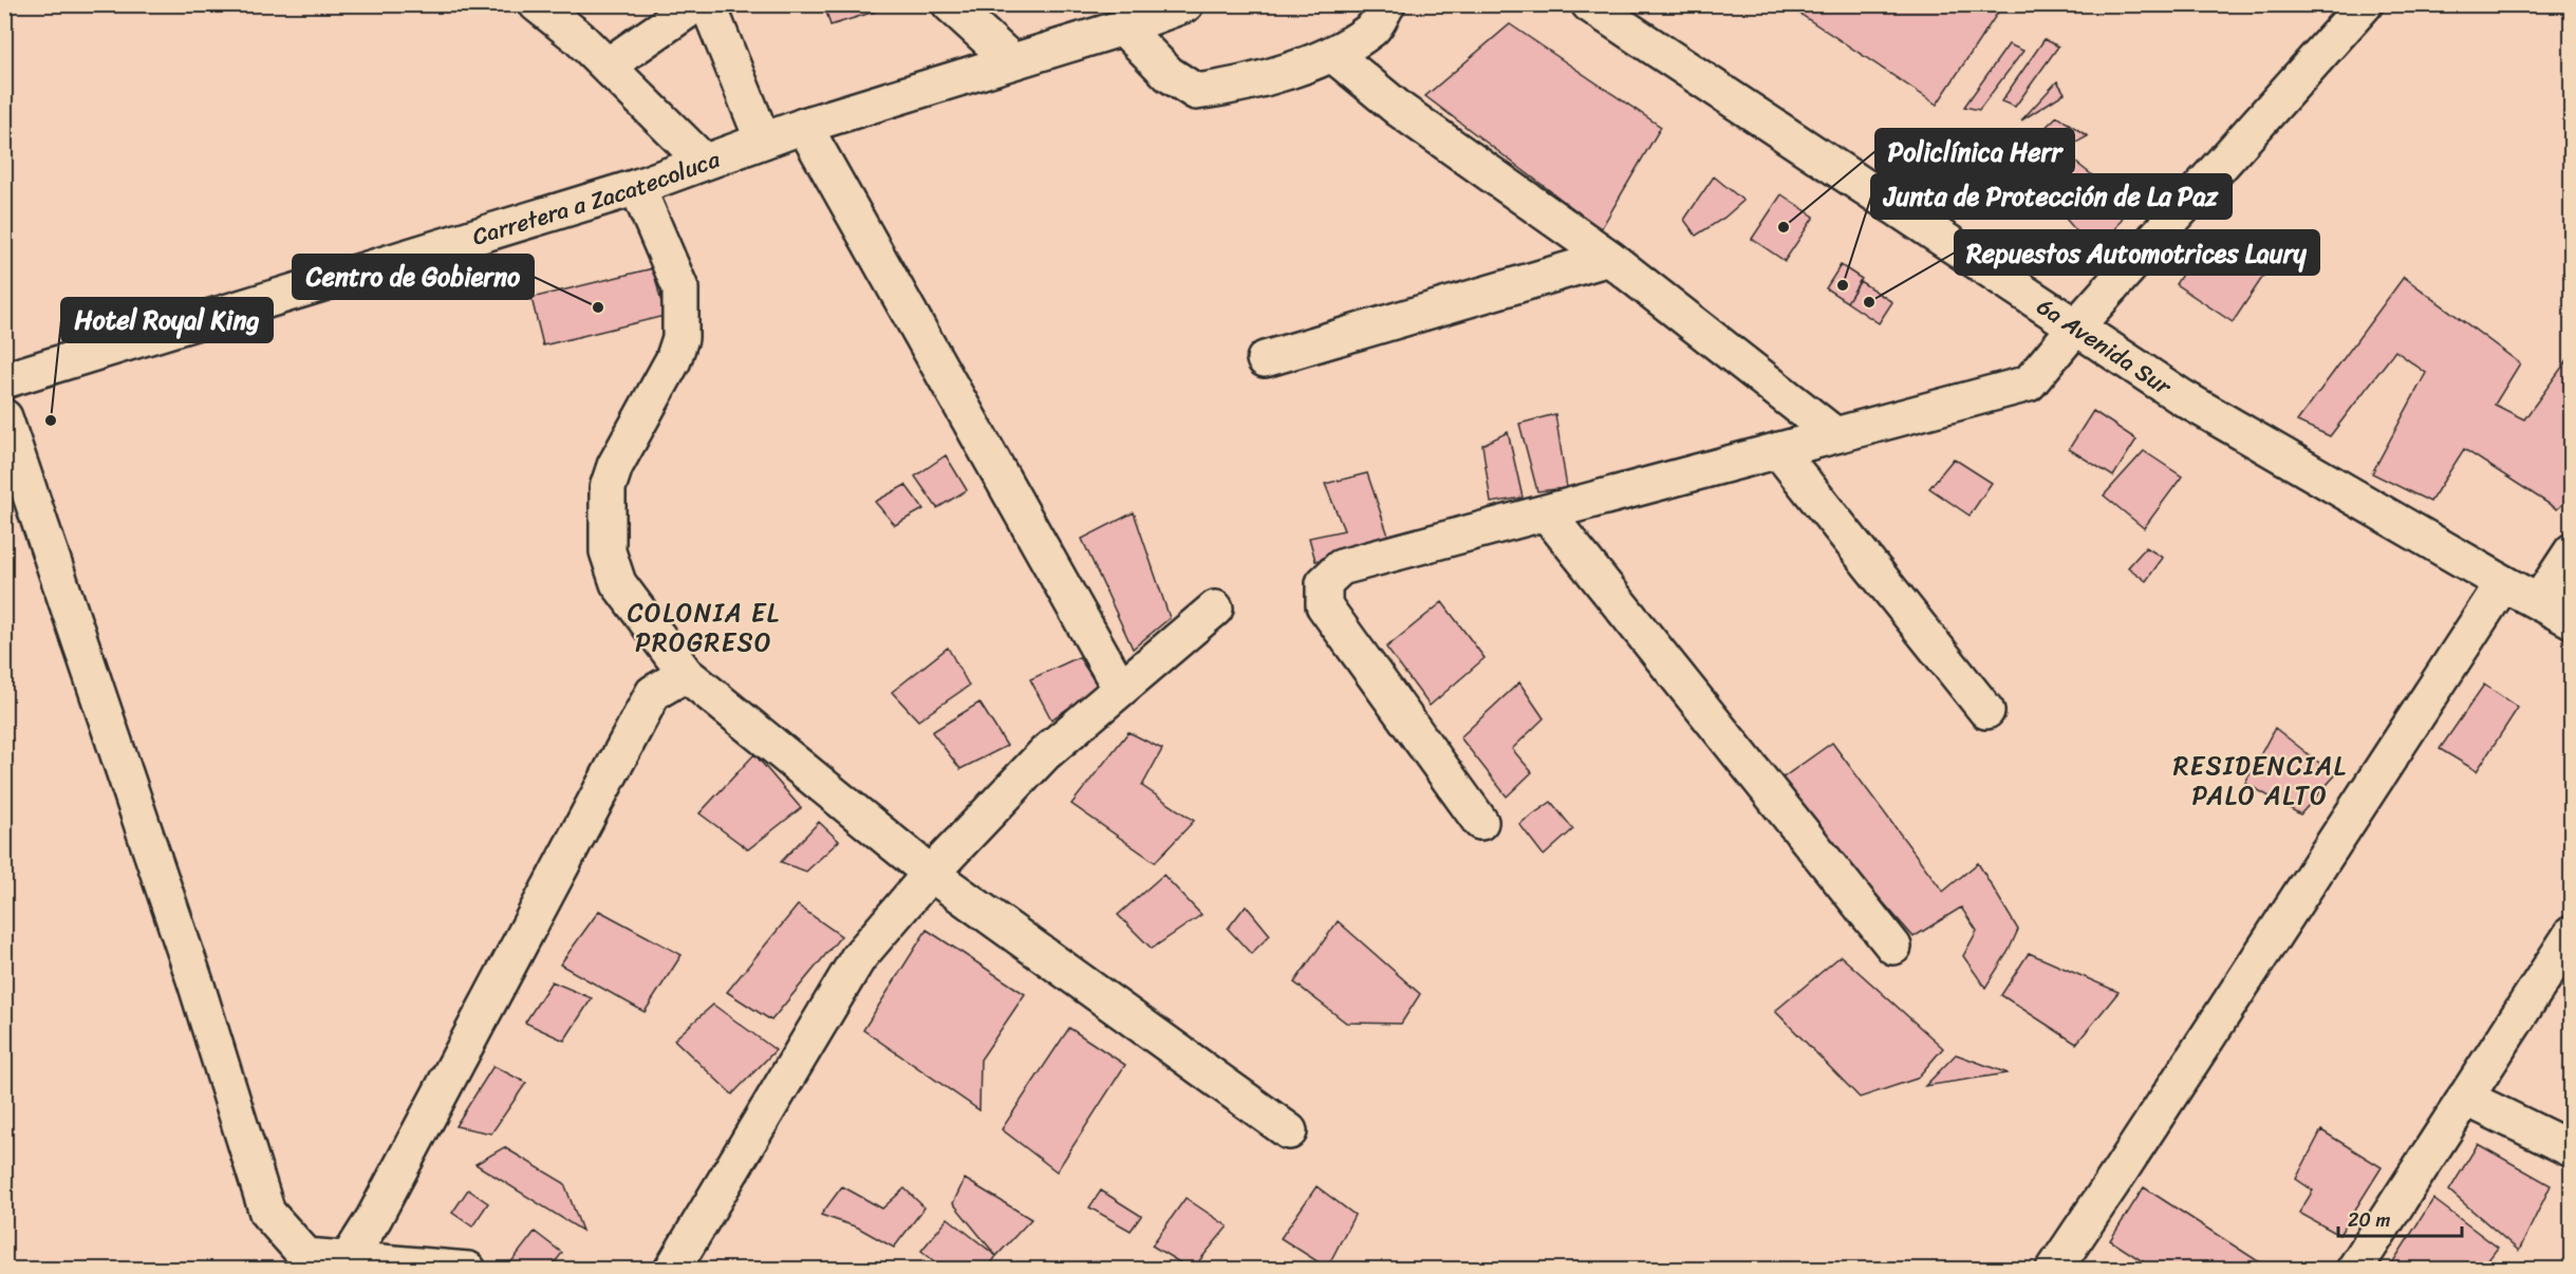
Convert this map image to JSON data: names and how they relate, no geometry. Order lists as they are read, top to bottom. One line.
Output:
{"streets":{"street":["Carretera a Zacatecoluca","6a Avenida Sur"]},"districts":["COLONIA EL PROGRESO","RESIDENCIAL PALO ALTO"],"places":["Policlínica Herr","Junta de Protección de La Paz","Repuestos Automotrices Laury","Centro de Gobierno","Hotel Royal King"],"scale_bar":"20 m"}
